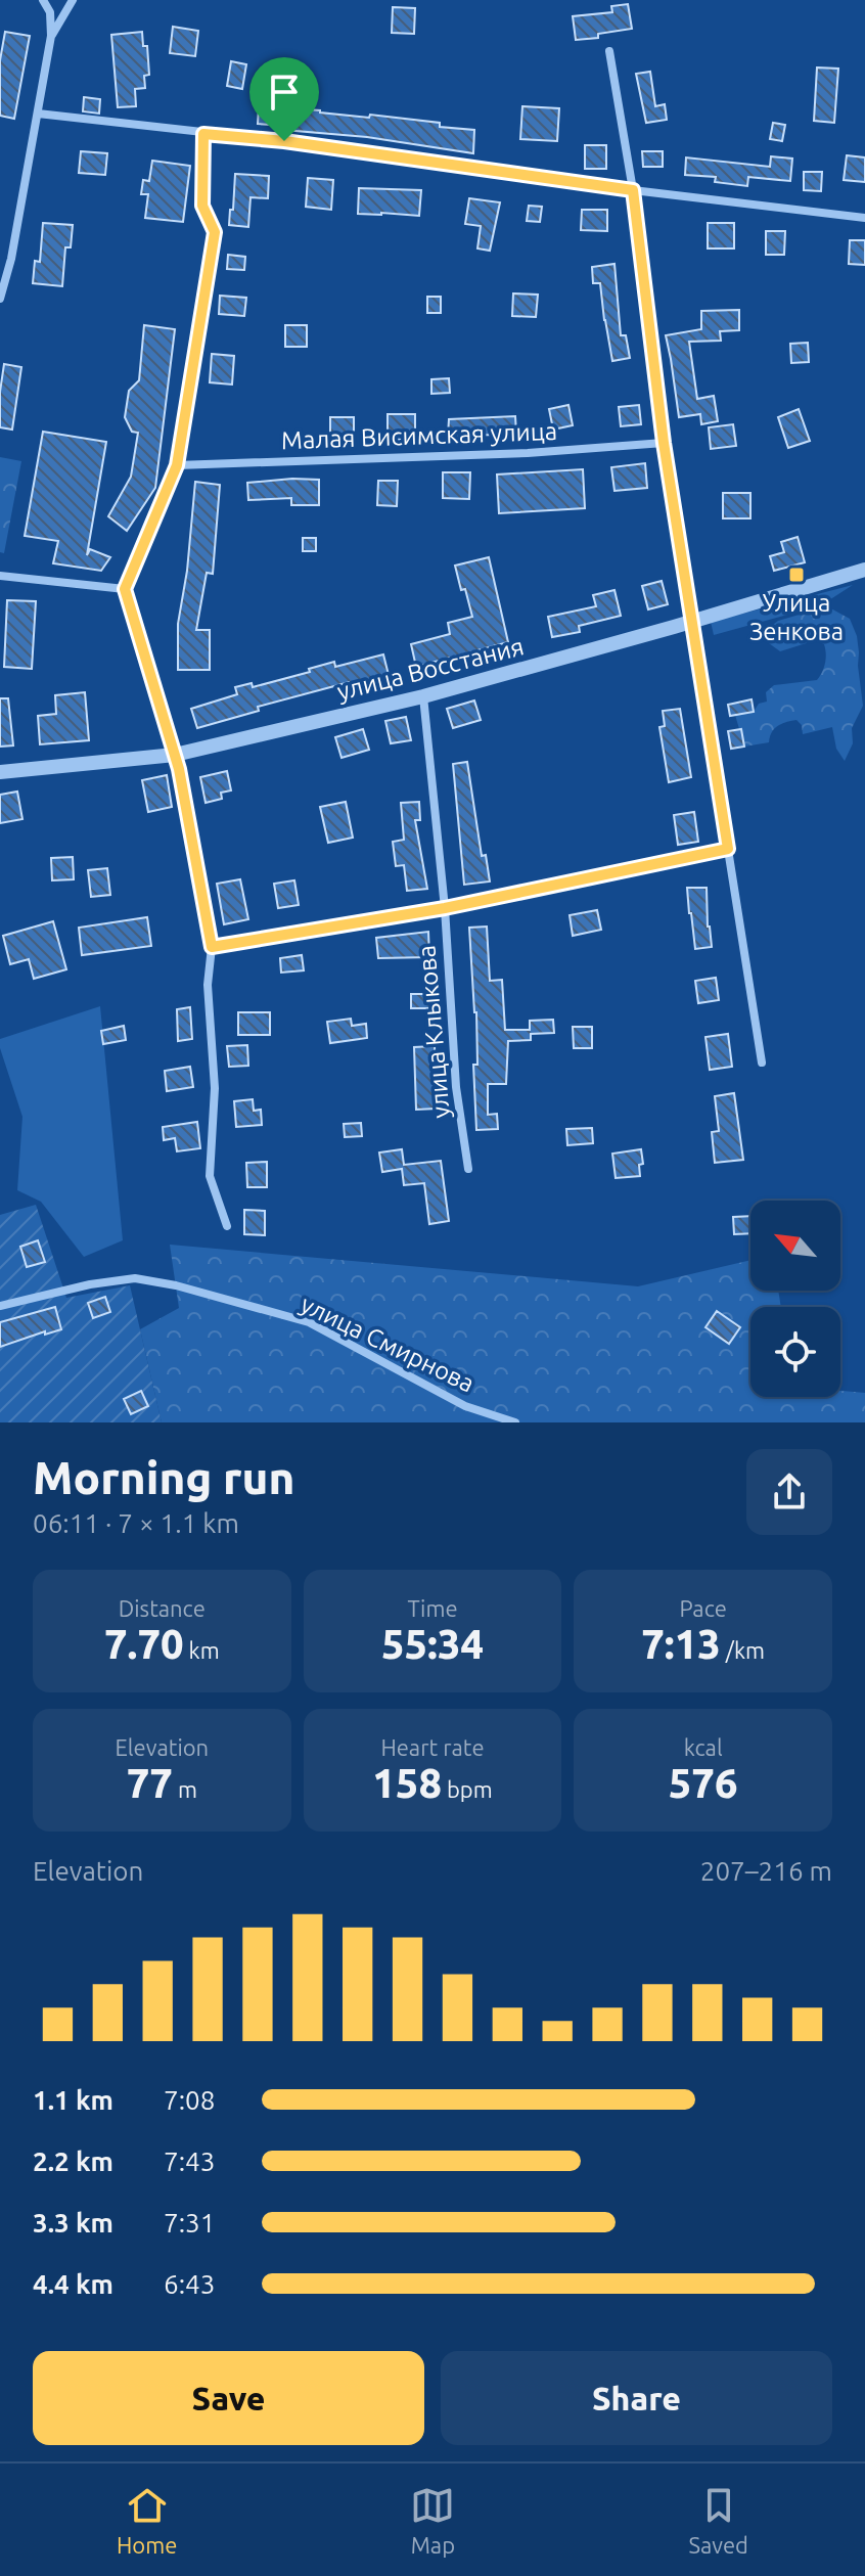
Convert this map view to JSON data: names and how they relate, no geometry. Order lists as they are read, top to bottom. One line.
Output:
{"streets":{"street":["Малая Висимская улица","улица Восстания","улица Клыкова","улица Смирнова"]},"crossings":[["улица Восстания","улица Клыкова"]],"places":{"transit":["Улица Зенкова"]},"north":"top left","page":{"heading":["Morning run","06:11 · 7 × 1.1 km"],"stats":[["Distance","7.70 km"],["Time","55:34"],["Pace","7:13 /km"],["Elevation","77 m"],["Heart rate","158 bpm"],["kcal","576"]],"chart":["Elevation","207–216 m"],"list":[{"name":"1.1 km","note":"7:08"},{"name":"2.2 km","note":"7:43"},{"name":"3.3 km","note":"7:31"},{"name":"4.4 km","note":"6:43"}],"buttons":["Save","Share"],"tabs":["Home","Map","Saved"]}}
